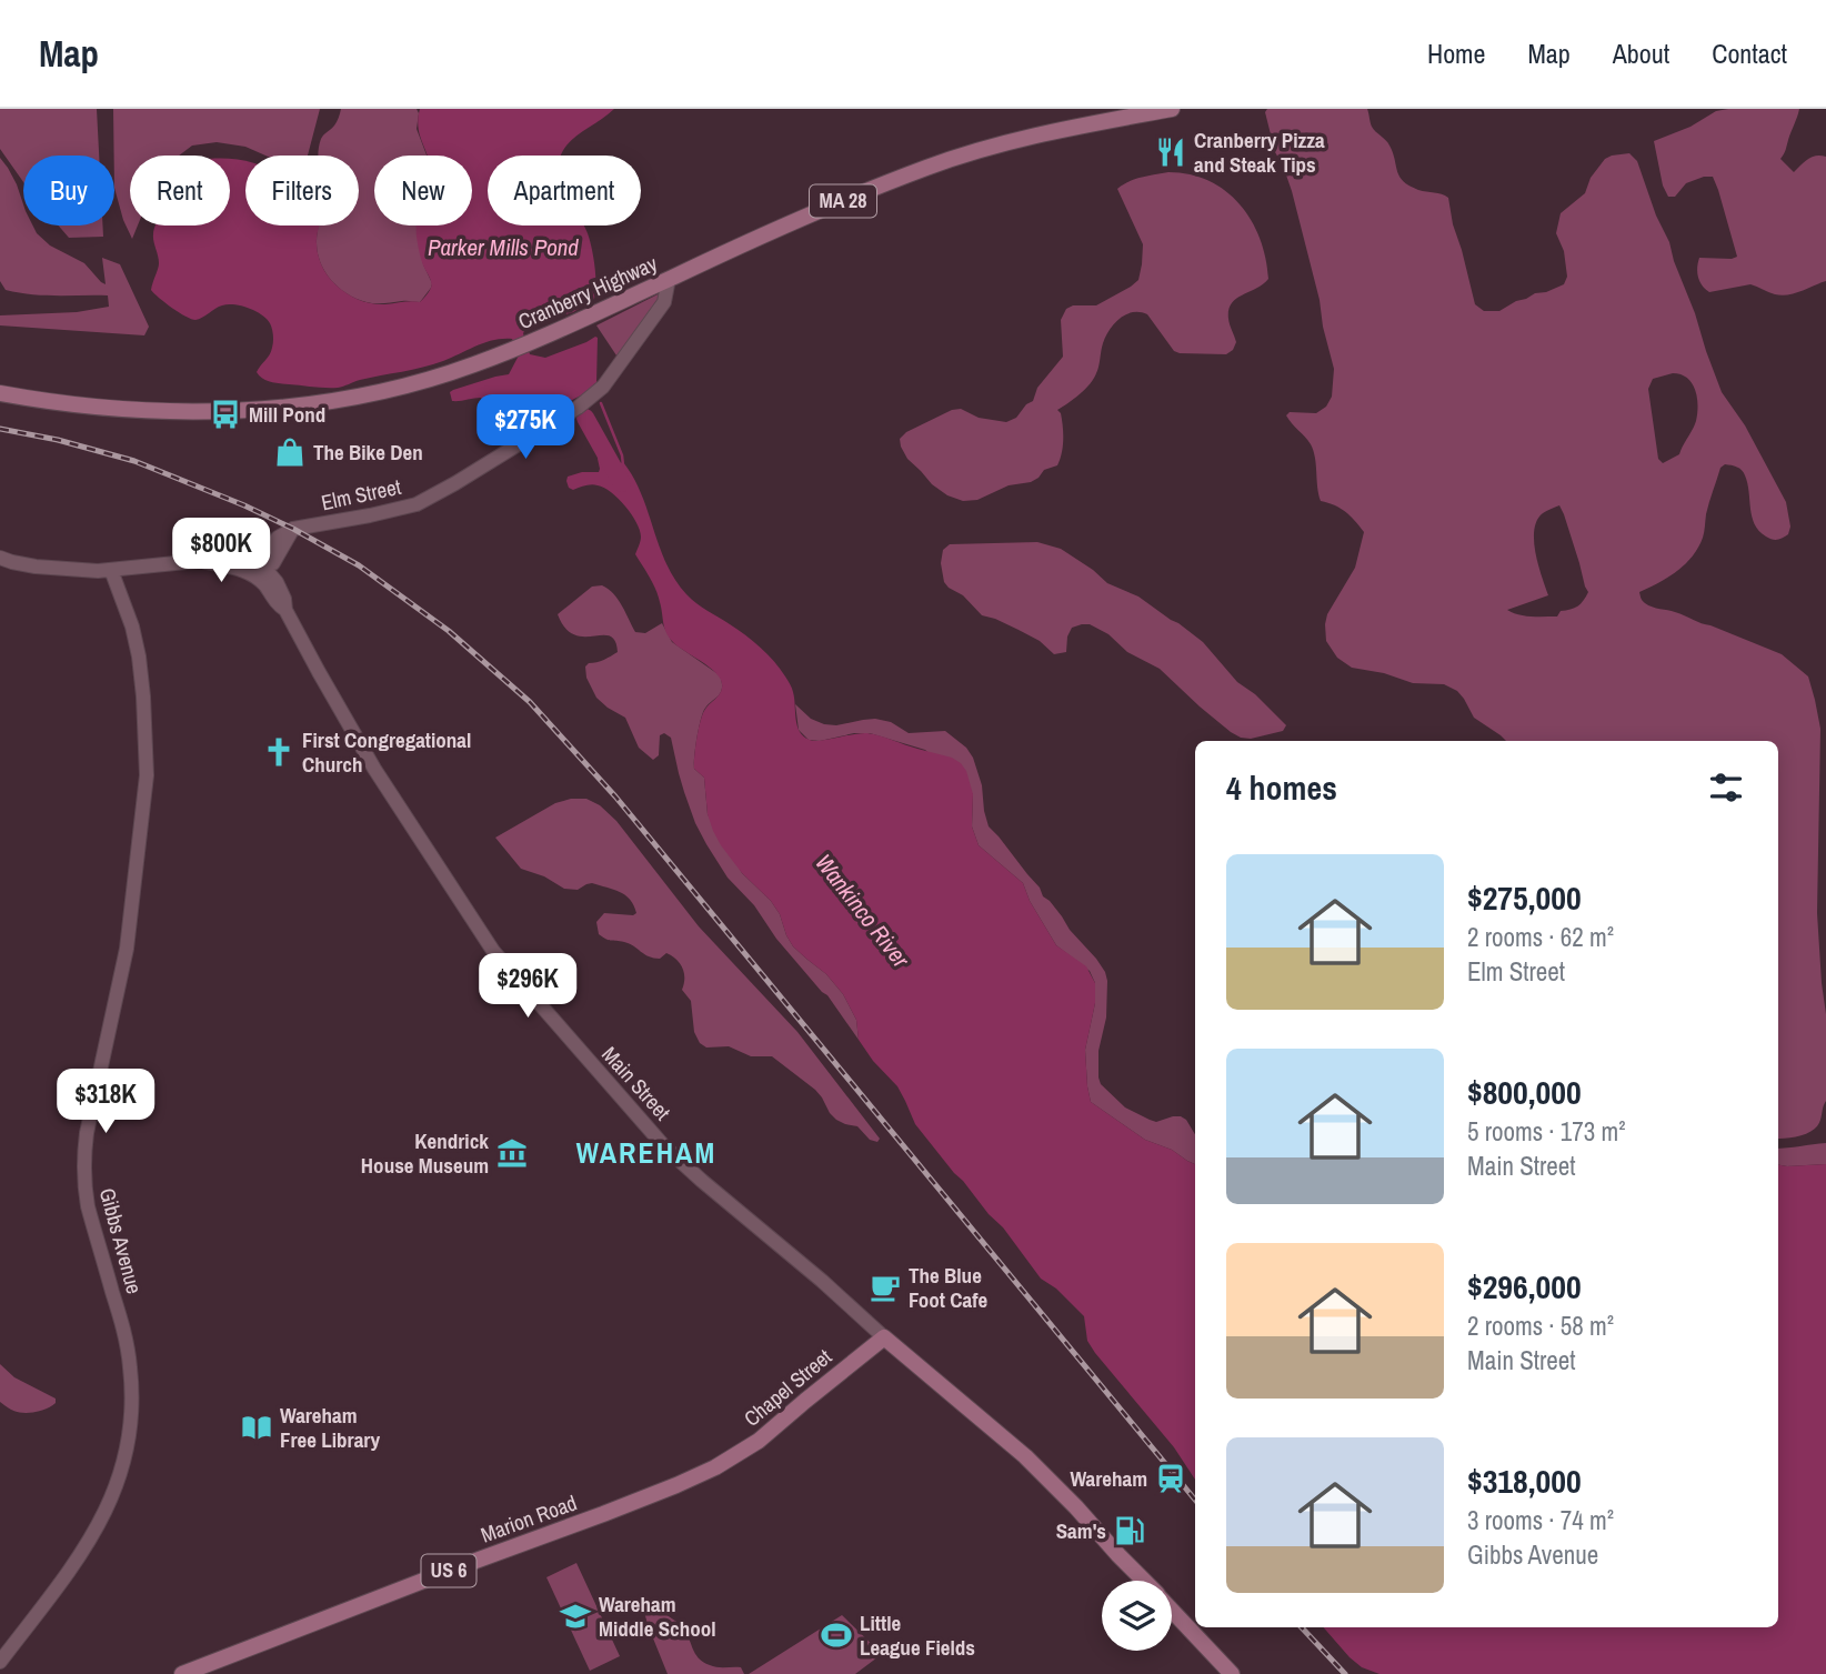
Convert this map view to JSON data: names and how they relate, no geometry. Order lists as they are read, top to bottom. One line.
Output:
{"streets":{"main road":["MA 28","Cranberry Highway","Elm Street","Main Street","Gibbs Avenue","Chapel Street","Marion Road","US 6"]},"crossings":[["Cranberry Highway","Elm Street"],["Elm Street","Main Street"],["Main Street","Chapel Street"],["Chapel Street","Marion Road"]],"districts":["WAREHAM"],"water":["Parker Mills Pond","Wankinco River"],"places":{"restaurant":["Cranberry Pizza and Steak Tips"],"bus stop":["Mill Pond"],"shop":["The Bike Den"],"church":["First Congregational Church"],"museum":["Kendrick House Museum"],"cafe":["The Blue Foot Cafe"],"library":["Wareham Free Library"],"station":["Wareham"],"fuel station":["Sam's"],"school or university":["Wareham Middle School"],"sports":["Little League Fields"]},"page":{"header":"Map","nav":["Home","Map","About","Contact"],"chip":["Buy","Rent","Filters","New","Apartment"],"price":["$275K","$800K","$296K","$318K"],"heading":"4 homes","list":[{"name":"$275,000","note":"2 rooms · 62 m² · Elm Street"},{"name":"$800,000","note":"5 rooms · 173 m² · Main Street"},{"name":"$296,000","note":"2 rooms · 58 m² · Main Street"},{"name":"$318,000","note":"3 rooms · 74 m² · Gibbs Avenue"}]}}
